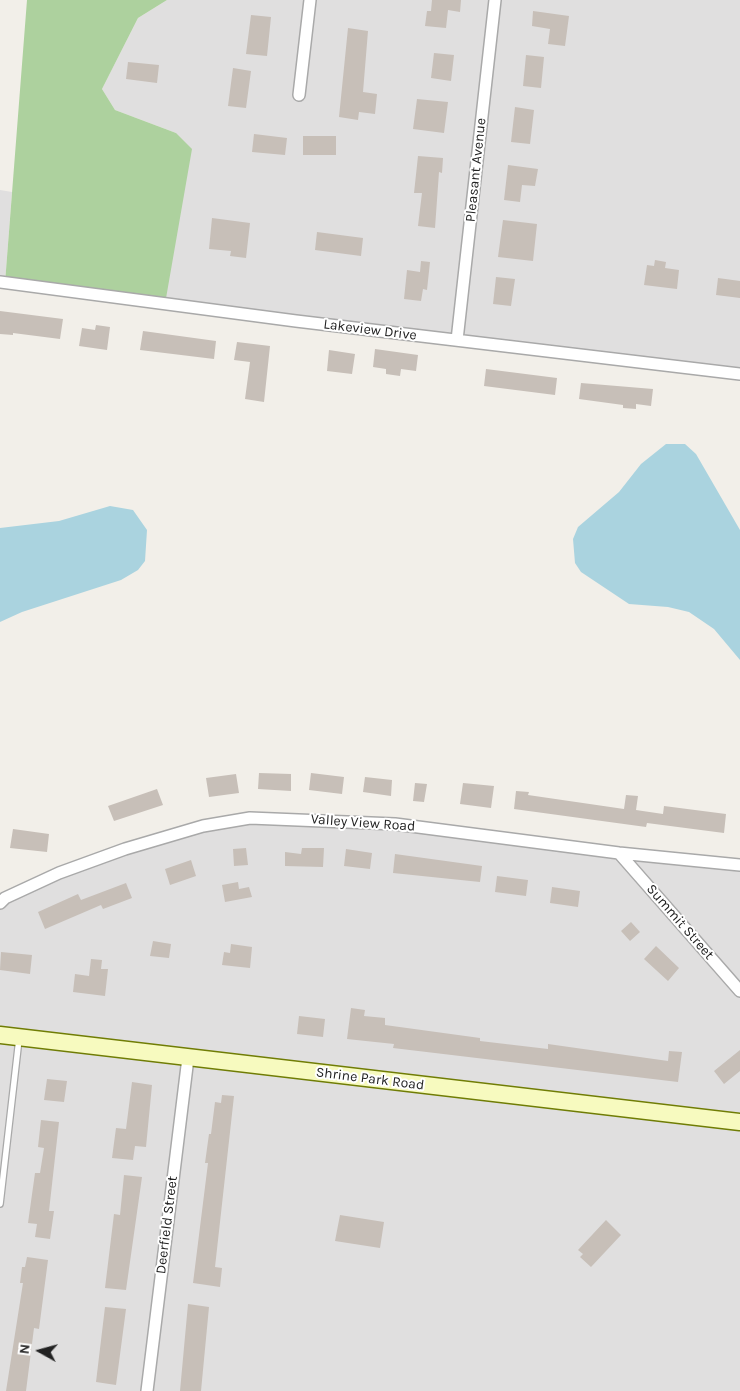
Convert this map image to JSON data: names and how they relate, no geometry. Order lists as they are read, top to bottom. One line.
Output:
{"streets":{"street":["Pleasant Avenue","Lakeview Drive","Valley View Road","Summit Street","Shrine Park Road","Deerfield Street"]},"crossings":[["Pleasant Avenue","Lakeview Drive"],["Valley View Road","Summit Street"],["Shrine Park Road","Deerfield Street"]],"north":"left"}
